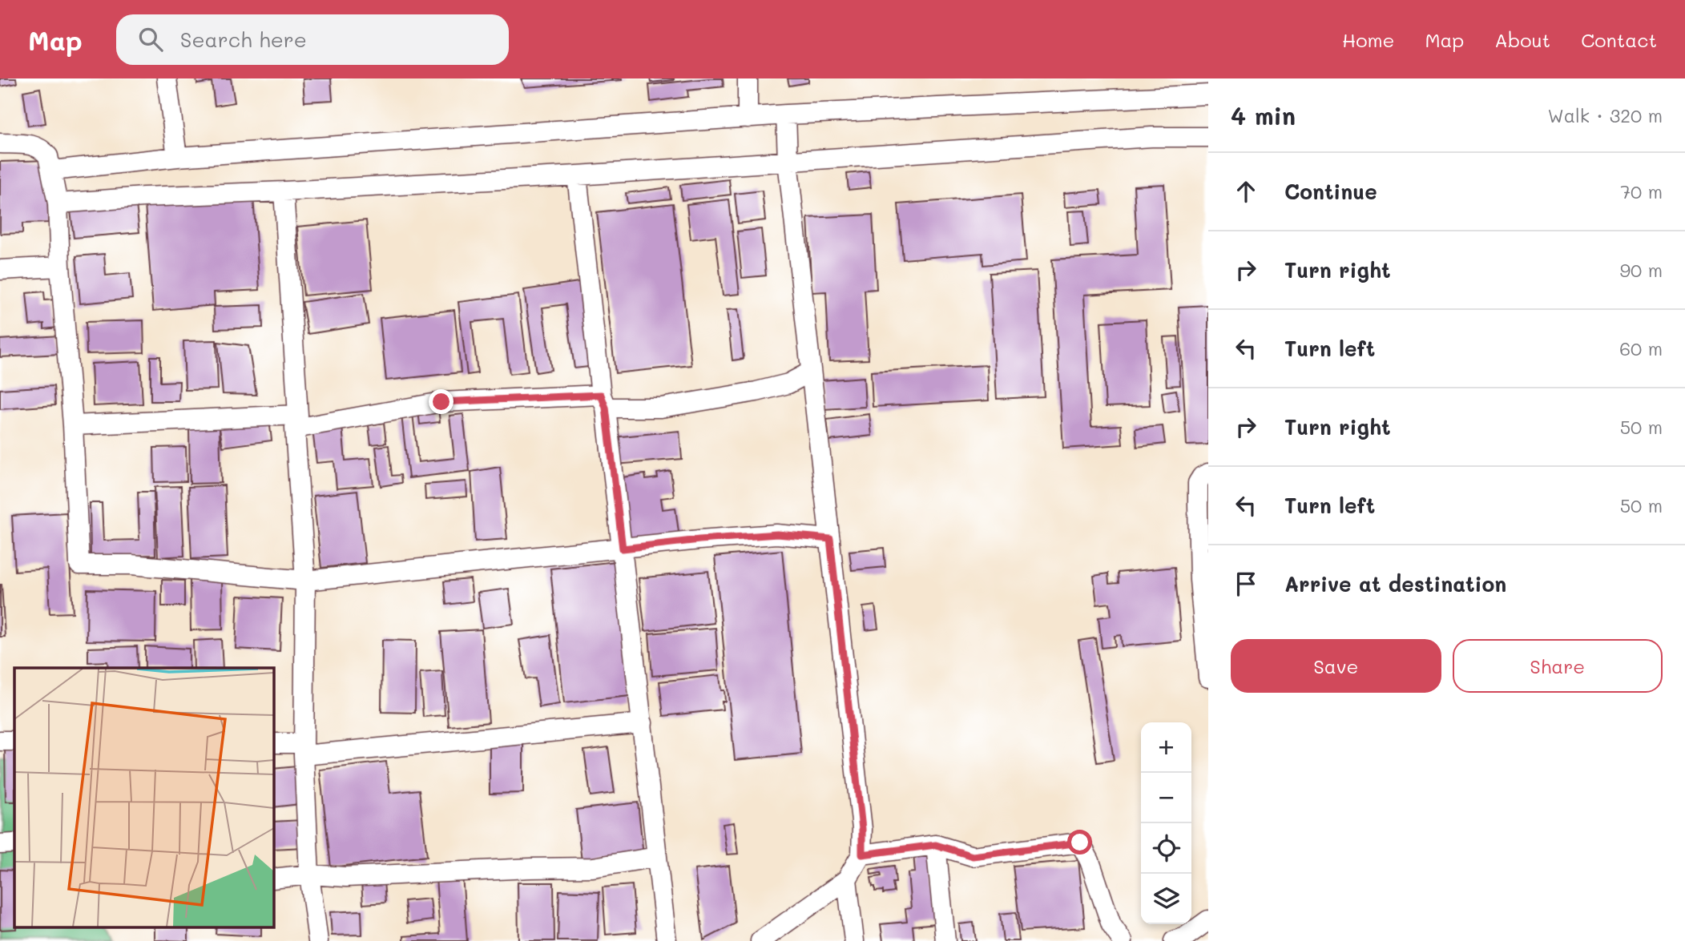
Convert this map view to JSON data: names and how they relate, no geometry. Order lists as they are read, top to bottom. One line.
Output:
{"page":{"header":"Map","search":"Search here","nav":["Home","Map","About","Contact"],"heading":["4 min","Walk · 320 m"],"list":[["Continue","70 m"],["Turn right","90 m"],["Turn left","60 m"],["Turn right","50 m"],["Turn left","50 m"],"Arrive at destination"],"buttons":["Save","Share"],"map_buttons":["+","−"]}}
